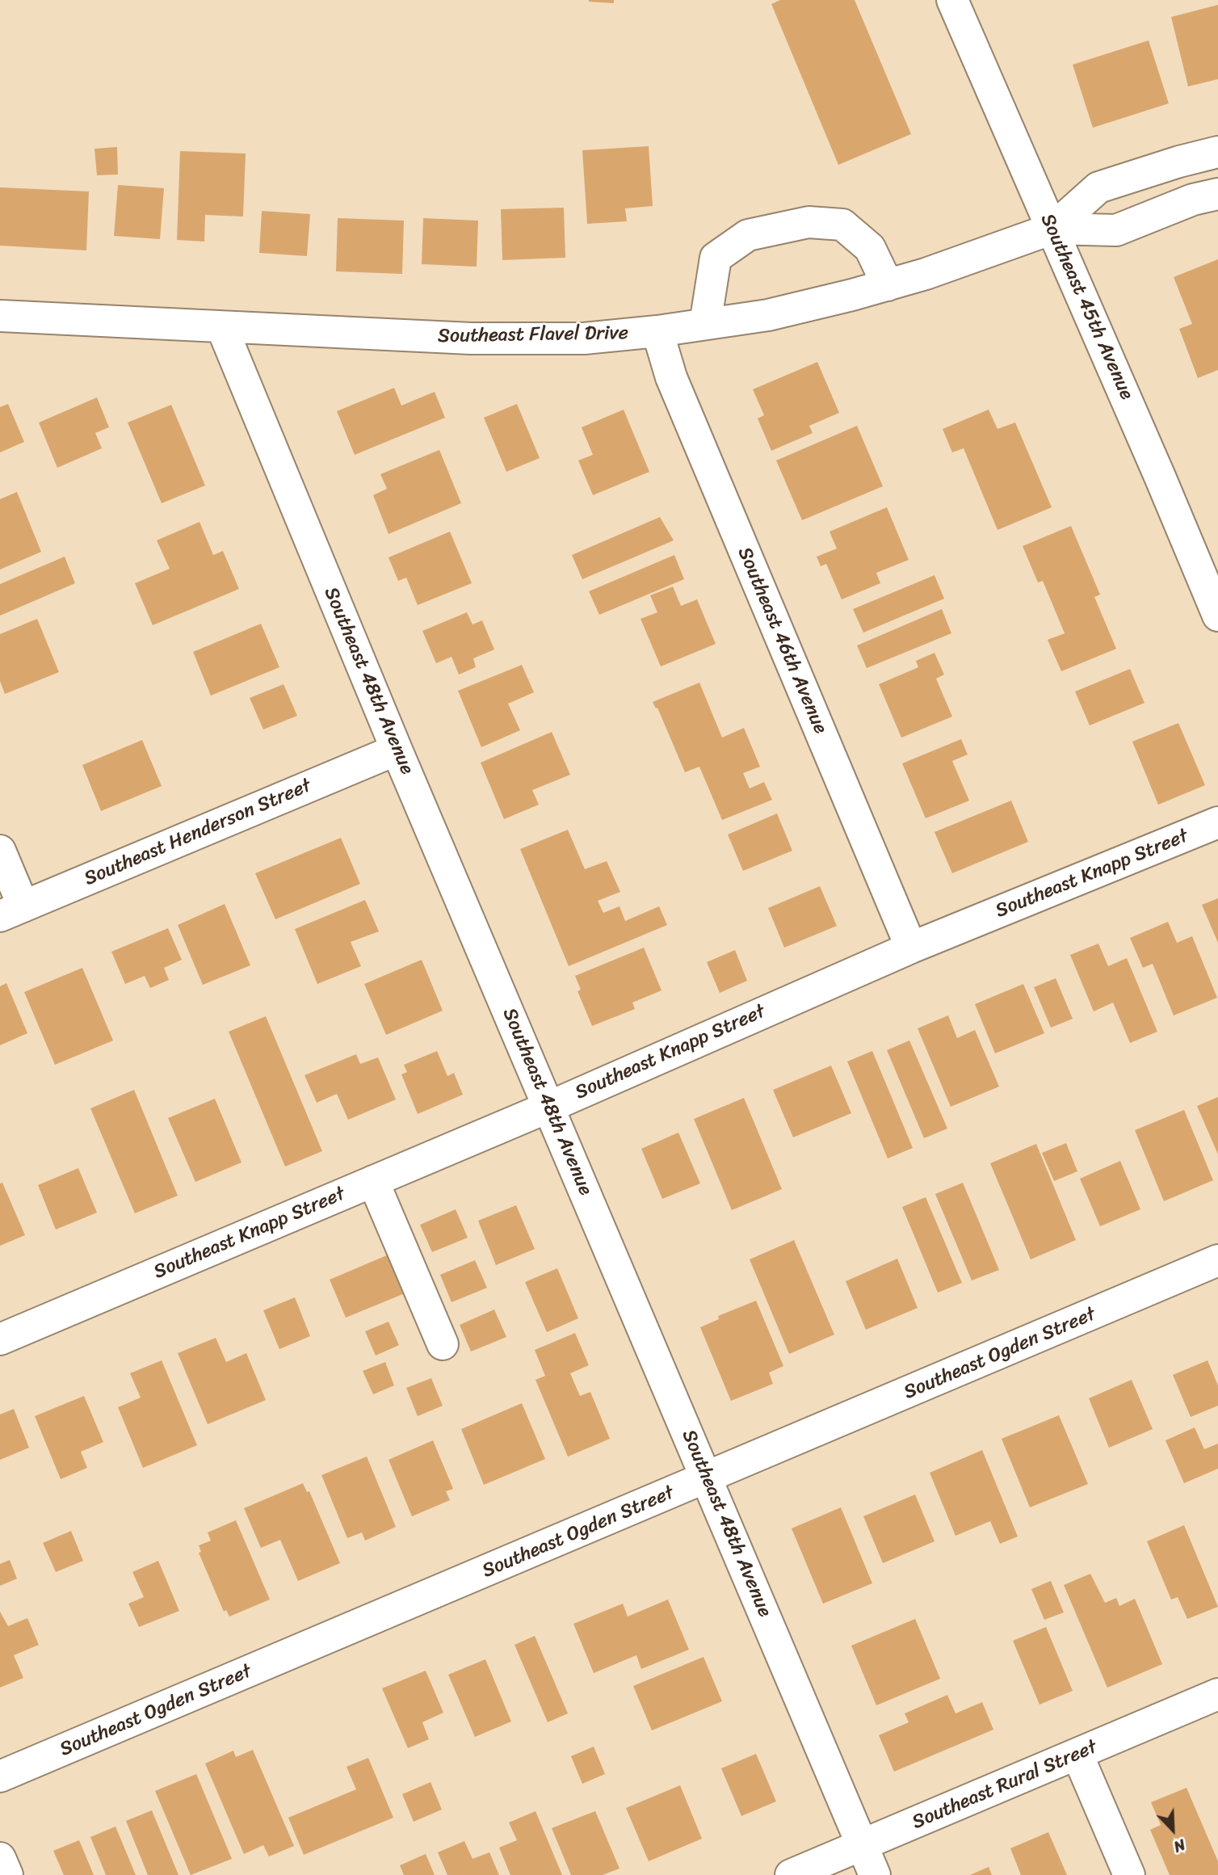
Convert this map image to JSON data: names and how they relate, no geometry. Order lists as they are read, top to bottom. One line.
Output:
{"streets":{"street":["Southeast 45th Avenue","Southeast Flavel Drive","Southeast 46th Avenue","Southeast 48th Avenue","Southeast Henderson Street","Southeast Knapp Street","Southeast Ogden Street","Southeast Rural Street"]},"crossings":[["Southeast 45th Avenue","Southeast Flavel Drive"],["Southeast Flavel Drive","Southeast 46th Avenue"],["Southeast Flavel Drive","Southeast 48th Avenue"],["Southeast 46th Avenue","Southeast Knapp Street"],["Southeast 48th Avenue","Southeast Henderson Street"],["Southeast 48th Avenue","Southeast Knapp Street"],["Southeast 48th Avenue","Southeast Ogden Street"],["Southeast 48th Avenue","Southeast Rural Street"]],"north":"bottom right"}
